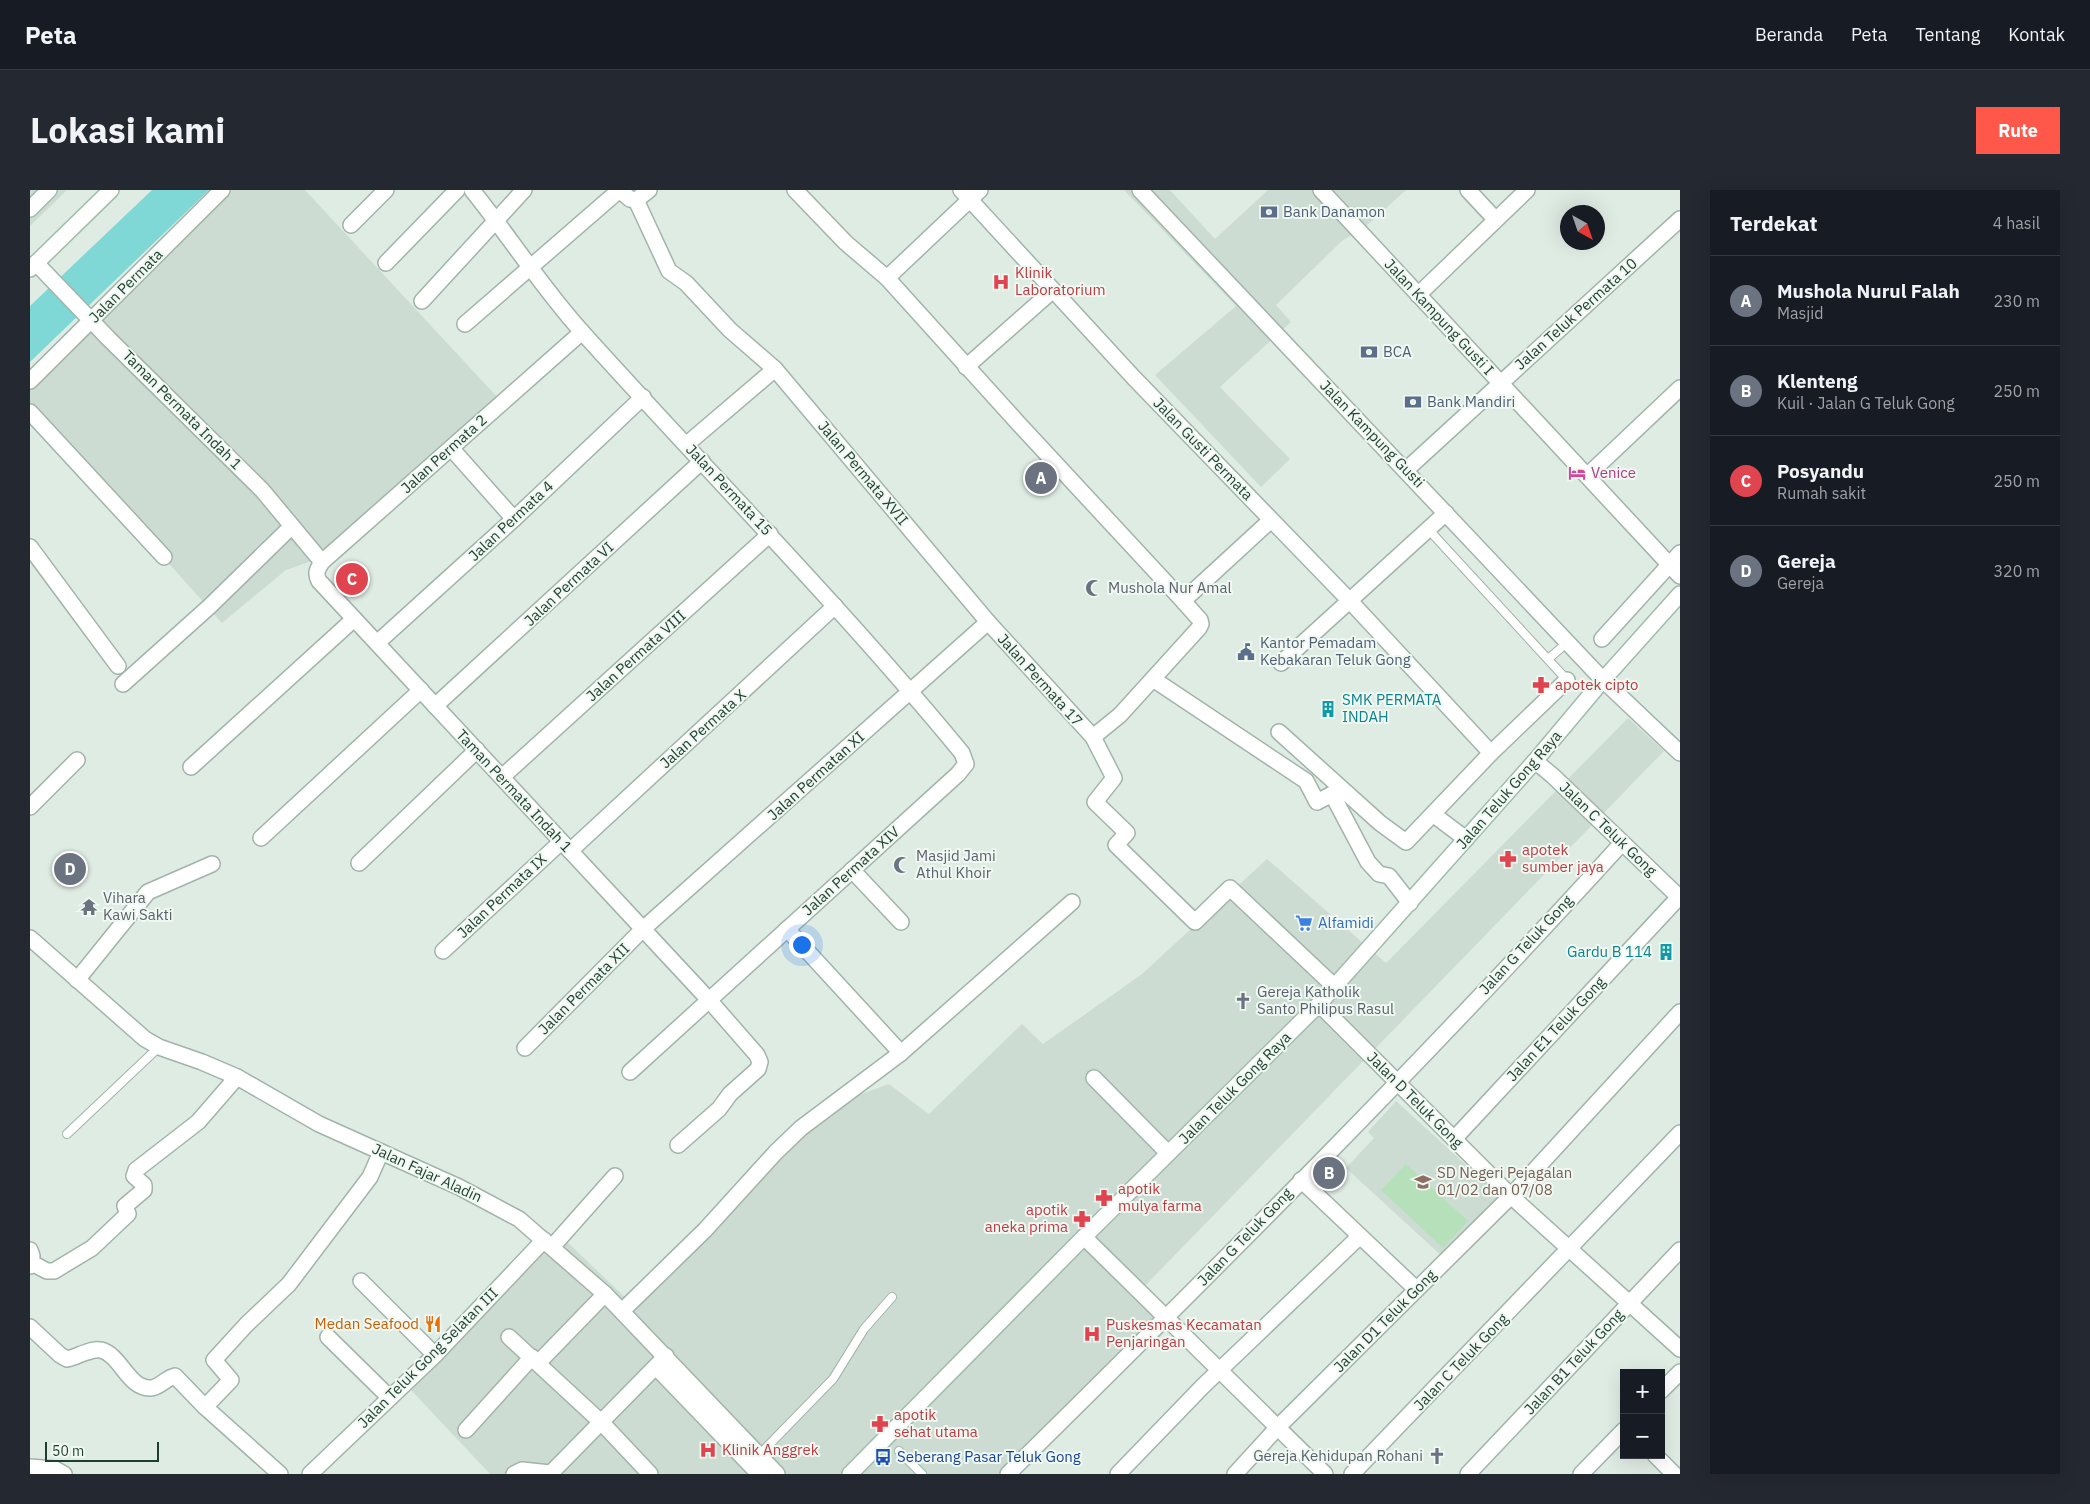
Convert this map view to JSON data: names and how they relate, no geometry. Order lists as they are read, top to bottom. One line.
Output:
{"streets":{"street":["Jalan Permata","Jalan Teluk Permata 10","Jalan Kampung Gusti I","Taman Permata Indah 1","Jalan Kampung Gusti","Jalan Gusti Permata","Jalan Permata 2","Jalan Permata XVII","Jalan Permata 15","Jalan Permata 4","Jalan Permata VI","Jalan Permata VIII","Jalan Permata 17","Jalan Permata X","Jalan Permatan XI","Jalan Teluk Gong Raya","Jalan C Teluk Gong","Jalan Permata XIV","Jalan Permata IX","Jalan G Teluk Gong","Jalan Permata XII","Jalan E1 Teluk Gong","Jalan D Teluk Gong","Jalan Fajar Aladin","Jalan D1 Teluk Gong","Jalan Teluk Gong Selatan III","Jalan B1 Teluk Gong"]},"crossings":[["Jalan Permata","Taman Permata Indah 1"],["Jalan Teluk Permata 10","Jalan Kampung Gusti I"],["Jalan Teluk Permata 10","Jalan Kampung Gusti"],["Taman Permata Indah 1","Jalan Permata 2"],["Taman Permata Indah 1","Jalan Permata 4"],["Taman Permata Indah 1","Jalan Permata VI"],["Taman Permata Indah 1","Jalan Permata VIII"],["Taman Permata Indah 1","Jalan Permata X"],["Taman Permata Indah 1","Jalan Permatan XI"],["Taman Permata Indah 1","Jalan Permata XIV"],["Taman Permata Indah 1","Jalan Permata IX"],["Taman Permata Indah 1","Jalan Permata XII"],["Jalan Kampung Gusti","Jalan Teluk Gong Raya"],["Jalan Permata 2","Jalan Permata 15"],["Jalan Permata XVII","Jalan Permata 17"],["Jalan Permata XVII","Jalan Permatan XI"],["Jalan Permata 15","Jalan Permata 4"],["Jalan Permata 15","Jalan Permata VI"],["Jalan Permata 15","Jalan Permata VIII"],["Jalan Permata 15","Jalan Permata X"],["Jalan Permata 15","Jalan Permatan XI"],["Jalan Permata 15","Jalan Permata XIV"],["Jalan Permata 17","Jalan Permatan XI"],["Jalan Permata 17","Jalan Teluk Gong Raya"],["Jalan Permata X","Jalan Permata IX"],["Jalan Permatan XI","Jalan Permata XII"],["Jalan Teluk Gong Raya","Jalan C Teluk Gong"],["Jalan Teluk Gong Raya","Jalan D Teluk Gong"],["Jalan C Teluk Gong","Jalan G Teluk Gong"],["Jalan C Teluk Gong","Jalan E1 Teluk Gong"],["Jalan C Teluk Gong","Jalan D Teluk Gong"],["Jalan G Teluk Gong","Jalan D Teluk Gong"],["Jalan E1 Teluk Gong","Jalan D Teluk Gong"],["Jalan D Teluk Gong","Jalan D1 Teluk Gong"],["Jalan D Teluk Gong","Jalan B1 Teluk Gong"],["Jalan Fajar Aladin","Jalan Teluk Gong Selatan III"]],"places":{"bank":["Bank Danamon","BCA","Bank Mandiri"],"hospital":["Klinik Laboratorium","Puskesmas Kecamatan Penjaringan","Klinik Anggrek"],"hotel":["Venice"],"mosque":["Mushola Nur Amal","Masjid Jami Athul Khoir"],"public building":["Kantor Pemadam Kebakaran Teluk Gong"],"pharmacy":["apotek cipto","apotek sumber jaya","apotik mulya farma","apotik aneka prima","apotik sehat utama"],"building":["SMK PERMATA INDAH","Gardu B 114"],"temple":["Vihara Kawi Sakti"],"supermarket":["Alfamidi"],"church":["Gereja Katholik Santo Philipus Rasul","Gereja Kehidupan Rohani"],"school or university":["SD Negeri Pejagalan 01/02 dan 07/08"],"restaurant":["Medan Seafood"],"bus stop":["Seberang Pasar Teluk Gong"]},"scale_bar":"50 m","north":"bottom right","page":{"header":"Peta","nav":["Beranda","Peta","Tentang","Kontak"],"title":"Lokasi kami","buttons":"Rute","heading":["Terdekat","4 hasil"],"list":[{"mark":"A","name":"Mushola Nurul Falah","note":"Masjid","value":"230 m"},{"mark":"B","name":"Klenteng","note":"Kuil · Jalan G Teluk Gong","value":"250 m"},{"mark":"C","name":"Posyandu","note":"Rumah sakit","value":"250 m"},{"mark":"D","name":"Gereja","note":"Gereja","value":"320 m"}],"pins":["A","C","D","B"],"map_buttons":["+","−"],"scale":"50 m"}}
